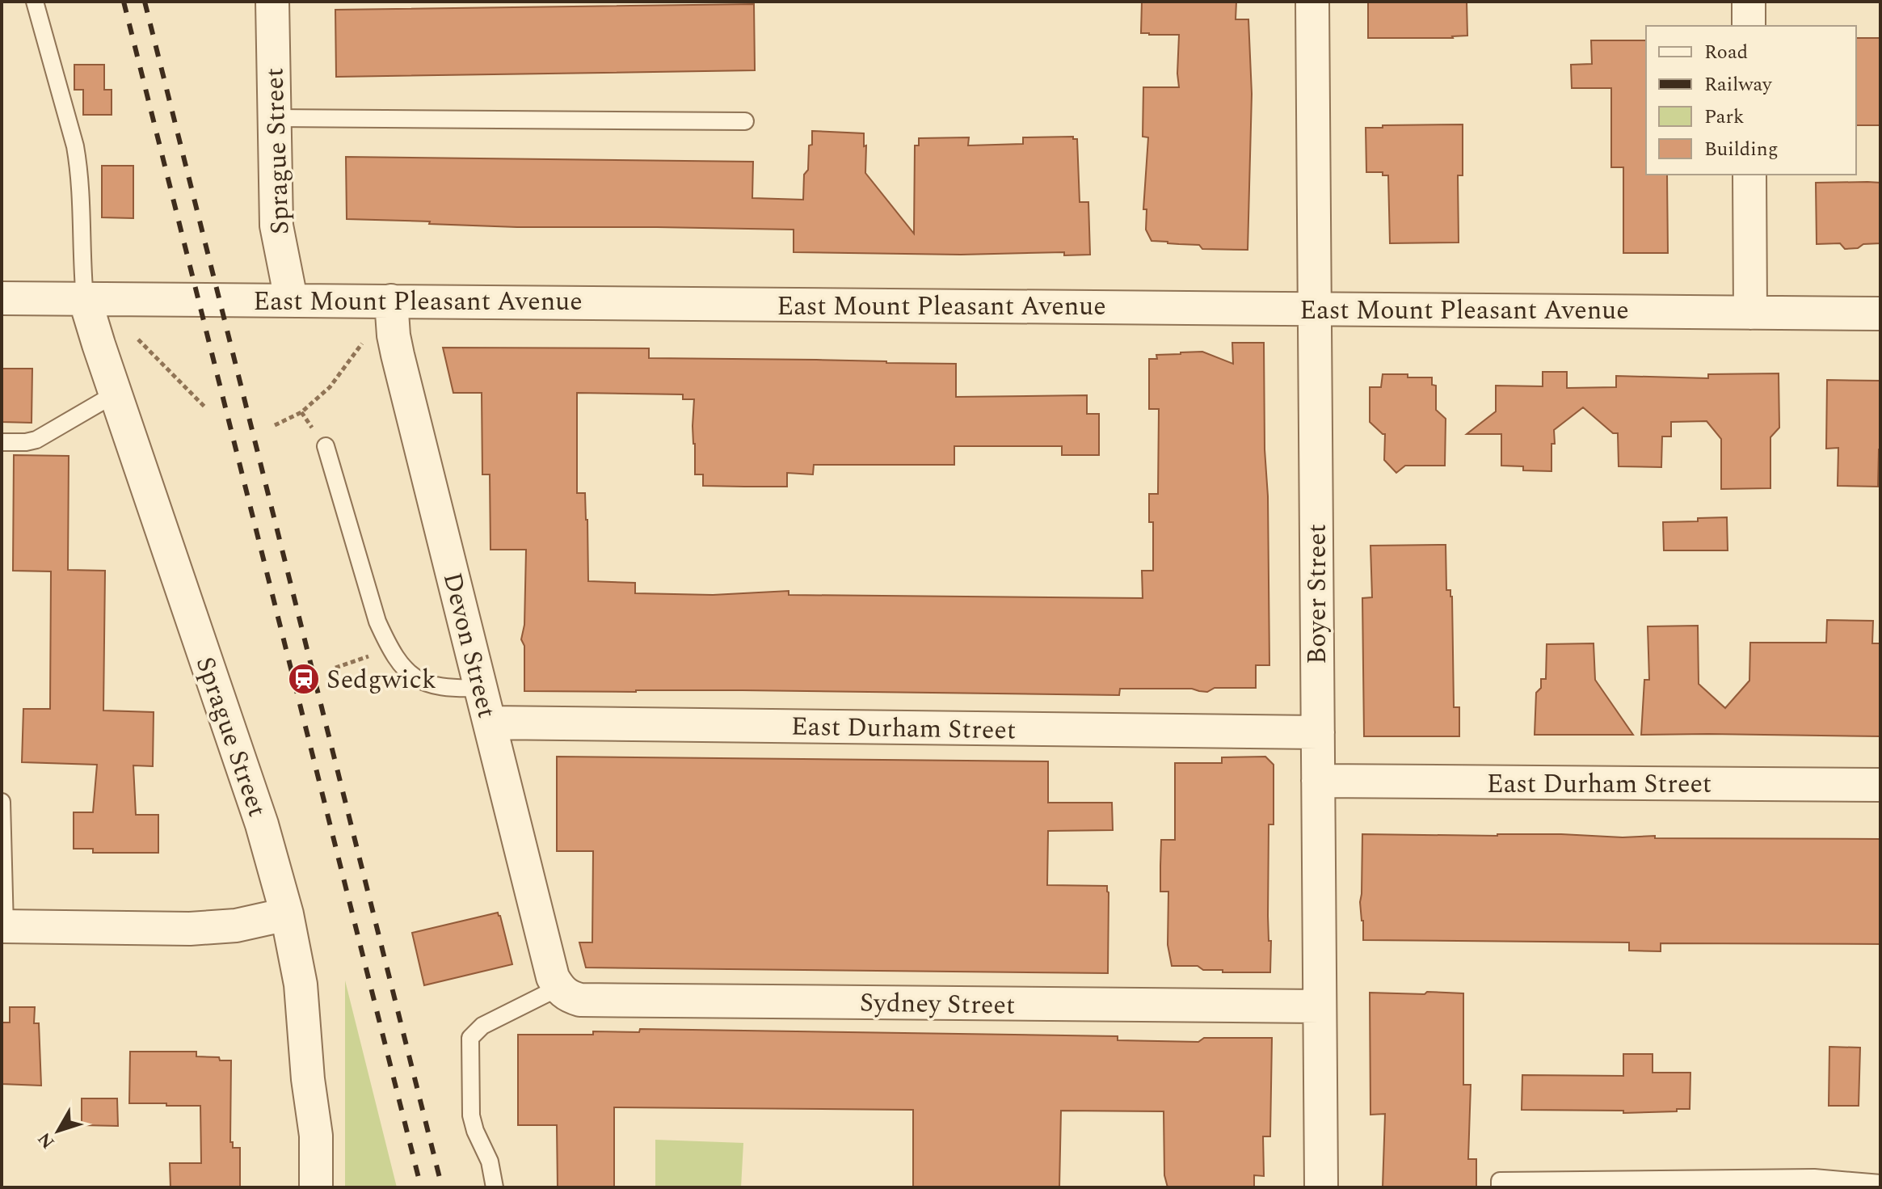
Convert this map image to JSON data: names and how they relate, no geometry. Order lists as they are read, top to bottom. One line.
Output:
{"streets":{"street":["Sprague Street","East Mount Pleasant Avenue","Boyer Street","Devon Street","East Durham Street","Sydney Street"]},"crossings":[["Sprague Street","East Mount Pleasant Avenue"],["East Mount Pleasant Avenue","Boyer Street"],["East Mount Pleasant Avenue","Devon Street"],["Boyer Street","East Durham Street"],["Boyer Street","Sydney Street"],["Devon Street","East Durham Street"],["Devon Street","Sydney Street"]],"places":{"station":["Sedgwick"]},"legend":["Road","Railway","Park","Building"],"north":"bottom left"}
